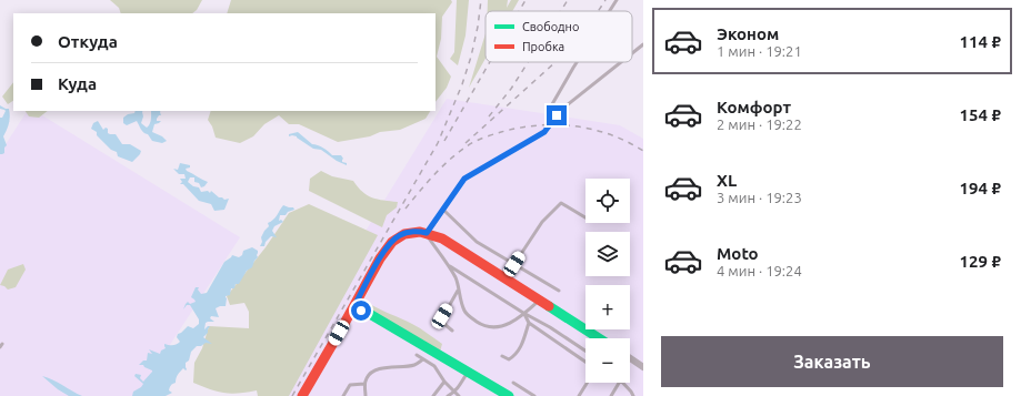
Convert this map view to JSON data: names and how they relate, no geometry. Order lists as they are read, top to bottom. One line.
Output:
{"legend":["Свободно","Пробка"],"page":{"list":[{"name":"Эконом","note":"1 мин · 19:21","value":"114 ₽"},{"name":"Комфорт","note":"2 мин · 19:22","value":"154 ₽"},{"name":"XL","note":"3 мин · 19:23","value":"194 ₽"},{"name":"Moto","note":"4 мин · 19:24","value":"129 ₽"}],"banner":["Откуда","Куда"],"map_buttons":["+","−"],"buttons":"Заказать"}}
